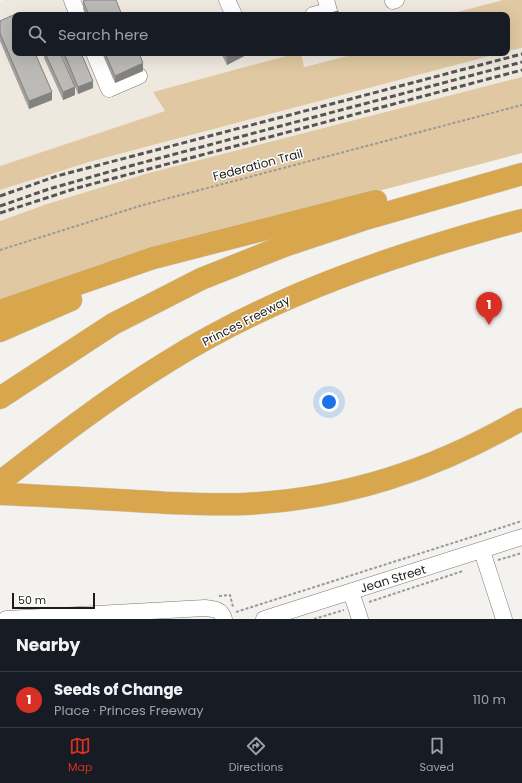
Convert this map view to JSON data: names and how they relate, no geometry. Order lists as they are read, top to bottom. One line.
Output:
{"streets":{"highway":["Princes Freeway"],"street":["Jean Street"],"path":["Federation Trail"]},"scale_bar":"50 m","page":{"search":"Search here","pins":"1","scale":"50 m","heading":"Nearby","list":[{"mark":"1","name":"Seeds of Change","note":"Place · Princes Freeway","value":"110 m"}],"nav":["Map","Directions","Saved"]}}
